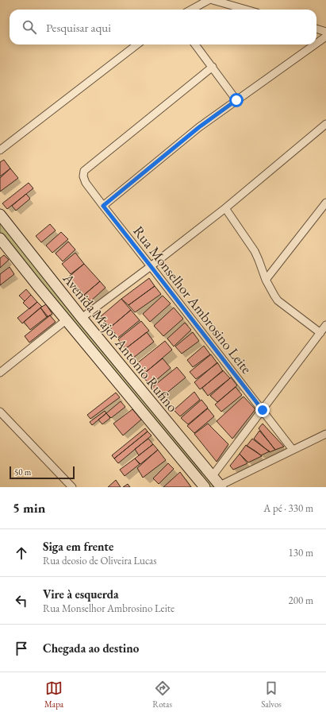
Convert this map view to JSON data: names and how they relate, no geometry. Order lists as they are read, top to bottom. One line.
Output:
{"streets":{"main road":["Avenida Major Antonio Rufino"],"street":["Rua Monselhor Ambrosino Leite"]},"scale_bar":"50 m","page":{"search":"Pesquisar aqui","scale":"50 m","heading":["5 min","A pé · 330 m"],"list":[["Siga em frente","Rua deosio de Oliveira Lucas","130 m"],["Vire à esquerda","Rua Monselhor Ambrosino Leite","200 m"],"Chegada ao destino"],"nav":["Mapa","Rotas","Salvos"]}}
